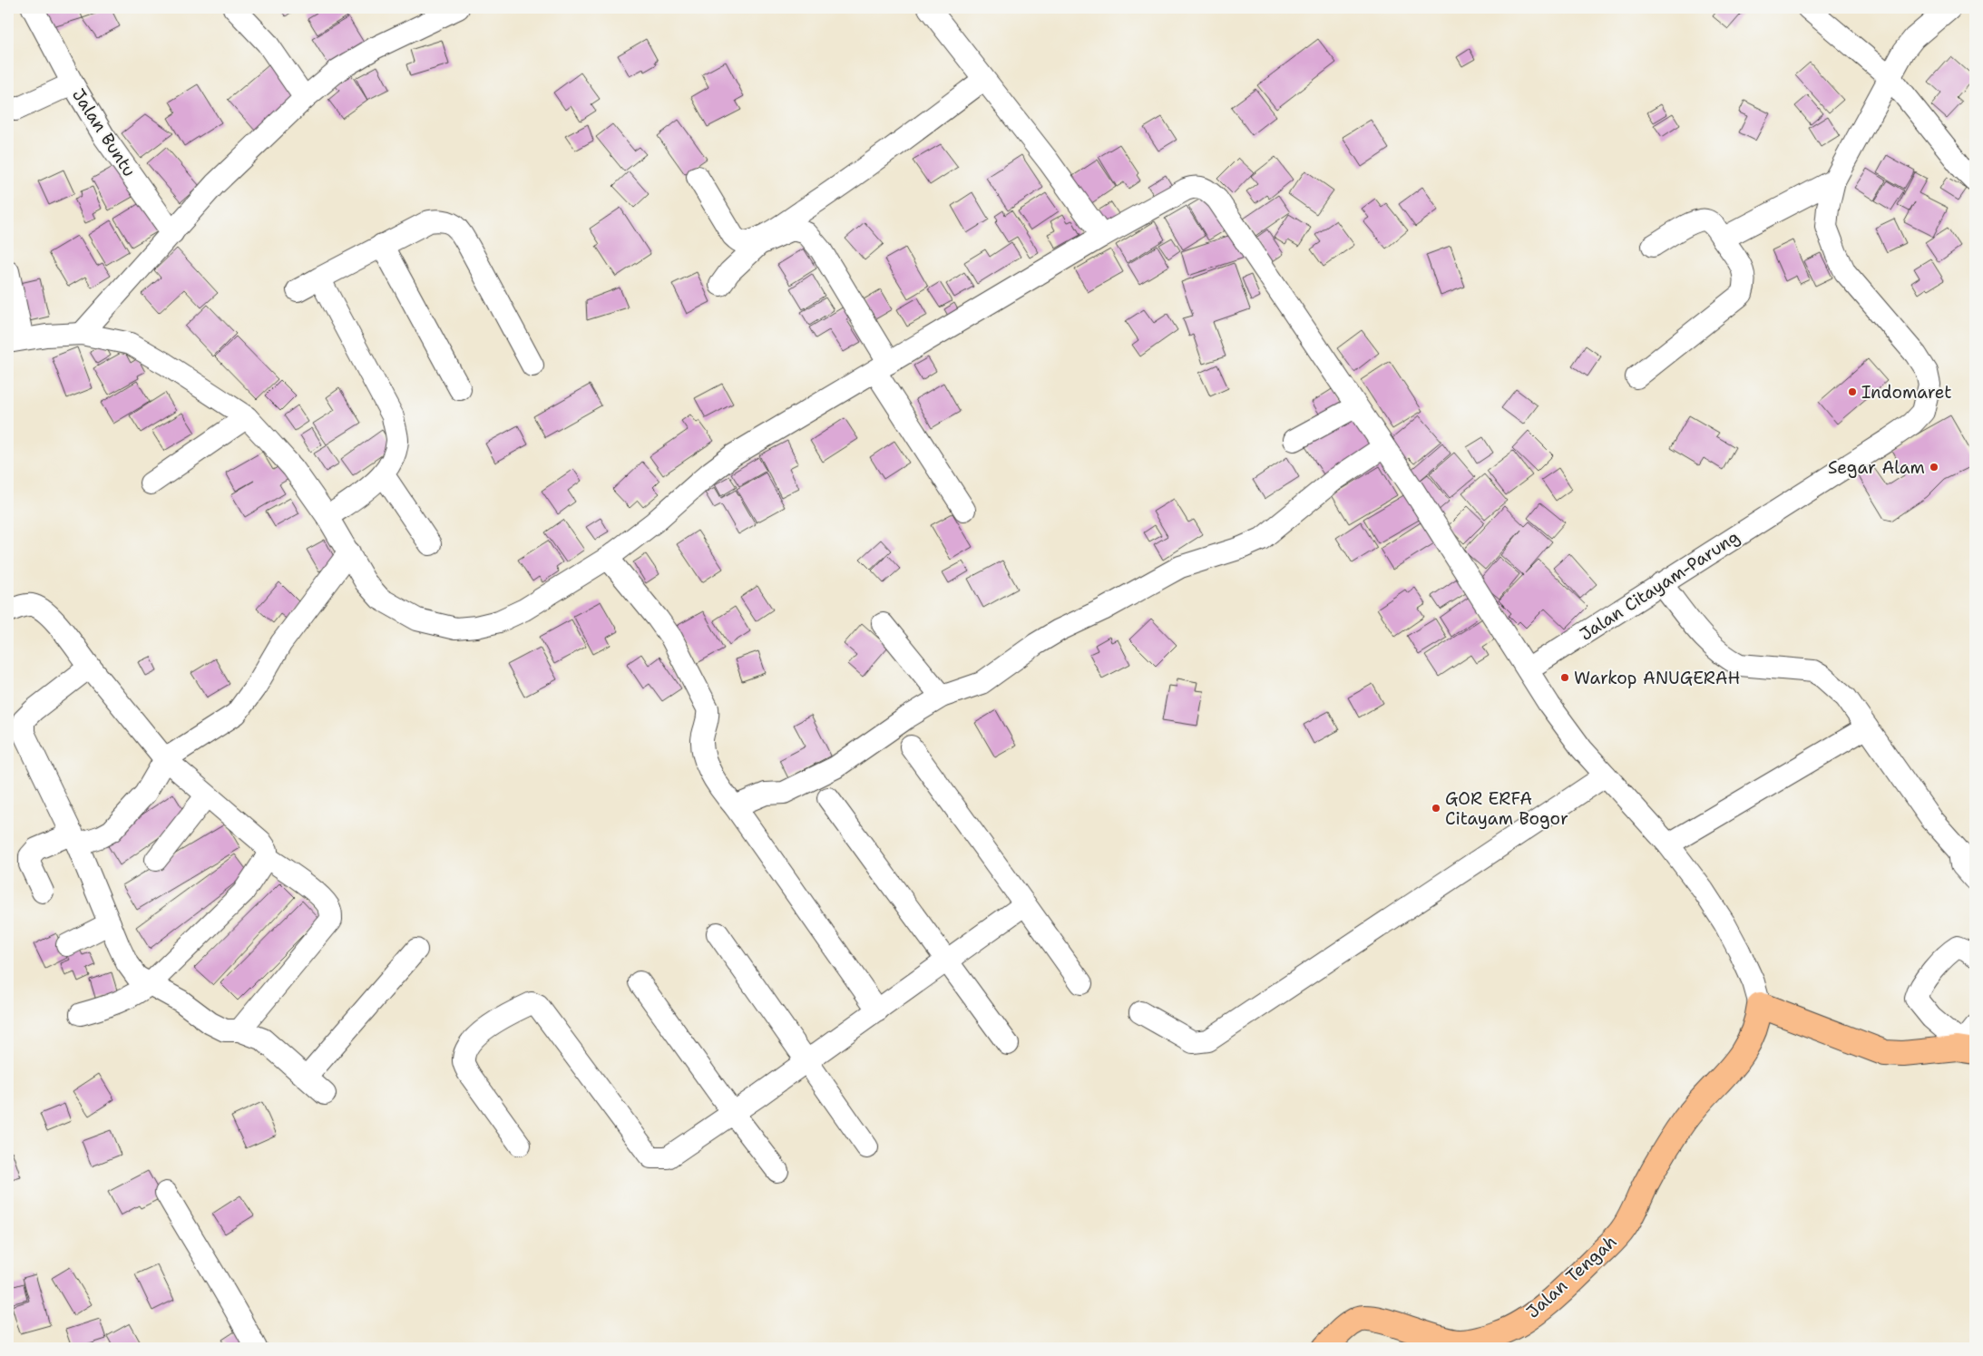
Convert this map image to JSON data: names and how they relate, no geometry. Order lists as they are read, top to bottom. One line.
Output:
{"streets":{"main road":["Jalan Tengah"],"street":["Jalan Buntu","Jalan Citayam-Parung"]},"places":["Indomaret","Segar Alam","Warkop ANUGERAH","GOR ERFA Citayam Bogor"]}
